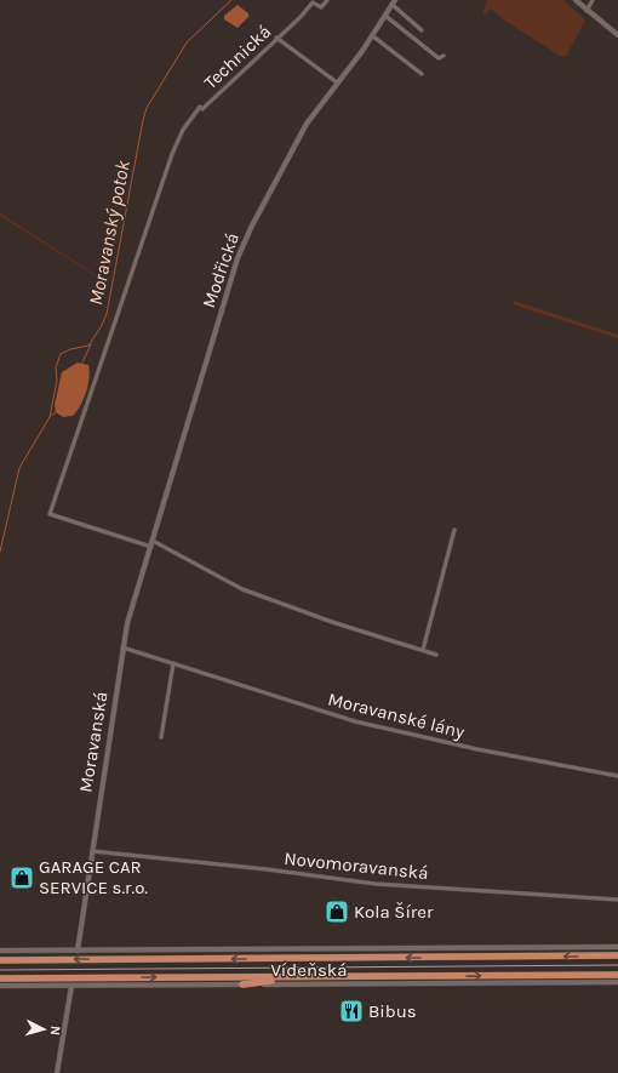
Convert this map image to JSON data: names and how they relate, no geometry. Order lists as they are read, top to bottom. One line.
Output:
{"streets":{"highway":["Vídeňská"],"street":["Technická","Modřická","Moravanské lány","Moravanská","Novomoravanská"]},"crossings":[["Technická","Modřická"],["Technická","Moravanská"],["Modřická","Moravanská"],["Moravanské lány","Moravanská"],["Moravanská","Novomoravanská"],["Moravanská","Vídeňská"]],"water":["Moravanský potok"],"places":{"shop":["GARAGE CAR SERVICE s.r.o.","Kola Šírer"],"restaurant":["Bibus"]},"north":"right"}
